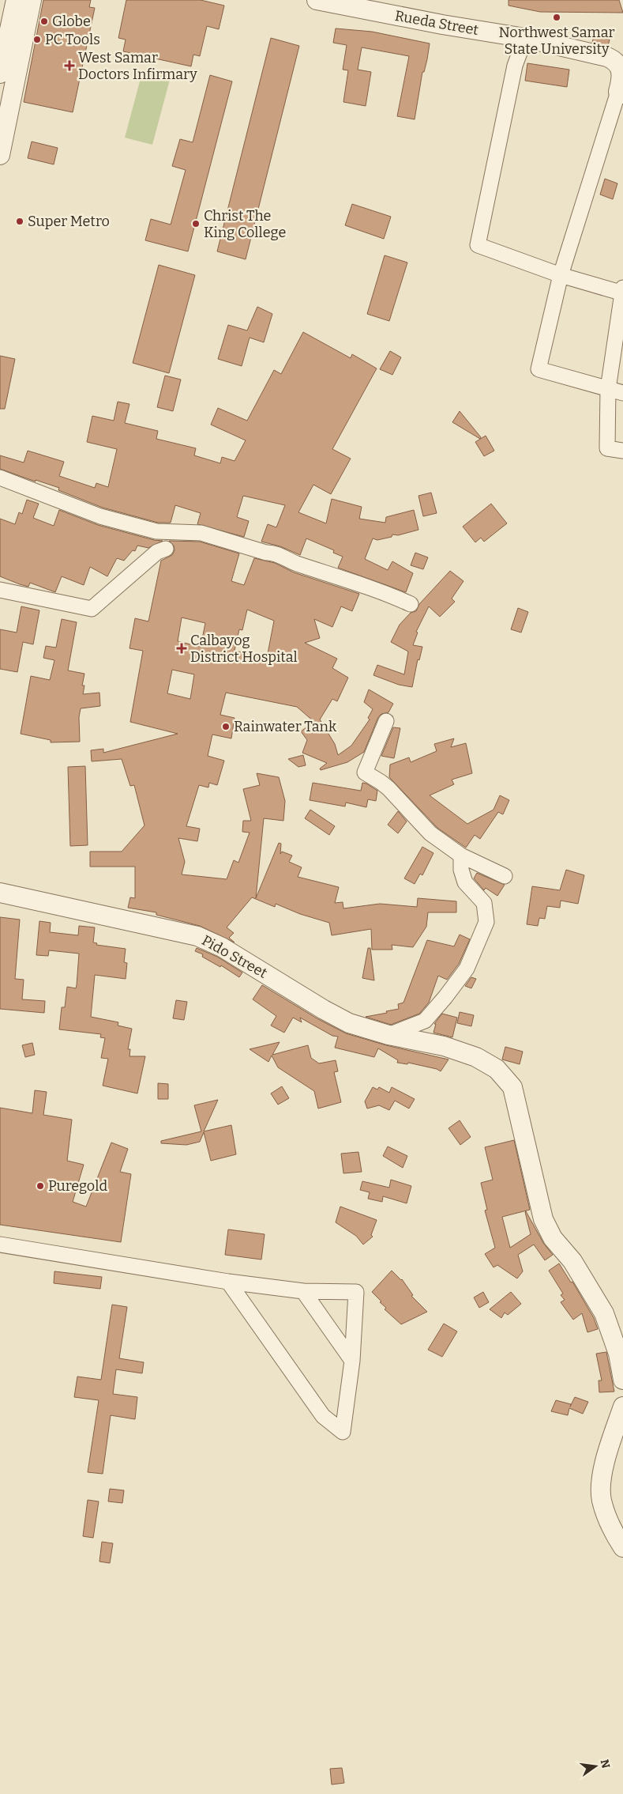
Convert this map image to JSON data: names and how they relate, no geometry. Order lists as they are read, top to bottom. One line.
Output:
{"streets":{"street":["Rueda Street","Pido Street"]},"places":{"other":["Northwest Samar State University","Globe","PC Tools","Super Metro","Christ The King College","Rainwater Tank","Puregold"],"health":["West Samar Doctors Infirmary","Calbayog District Hospital"]},"north":"right"}
